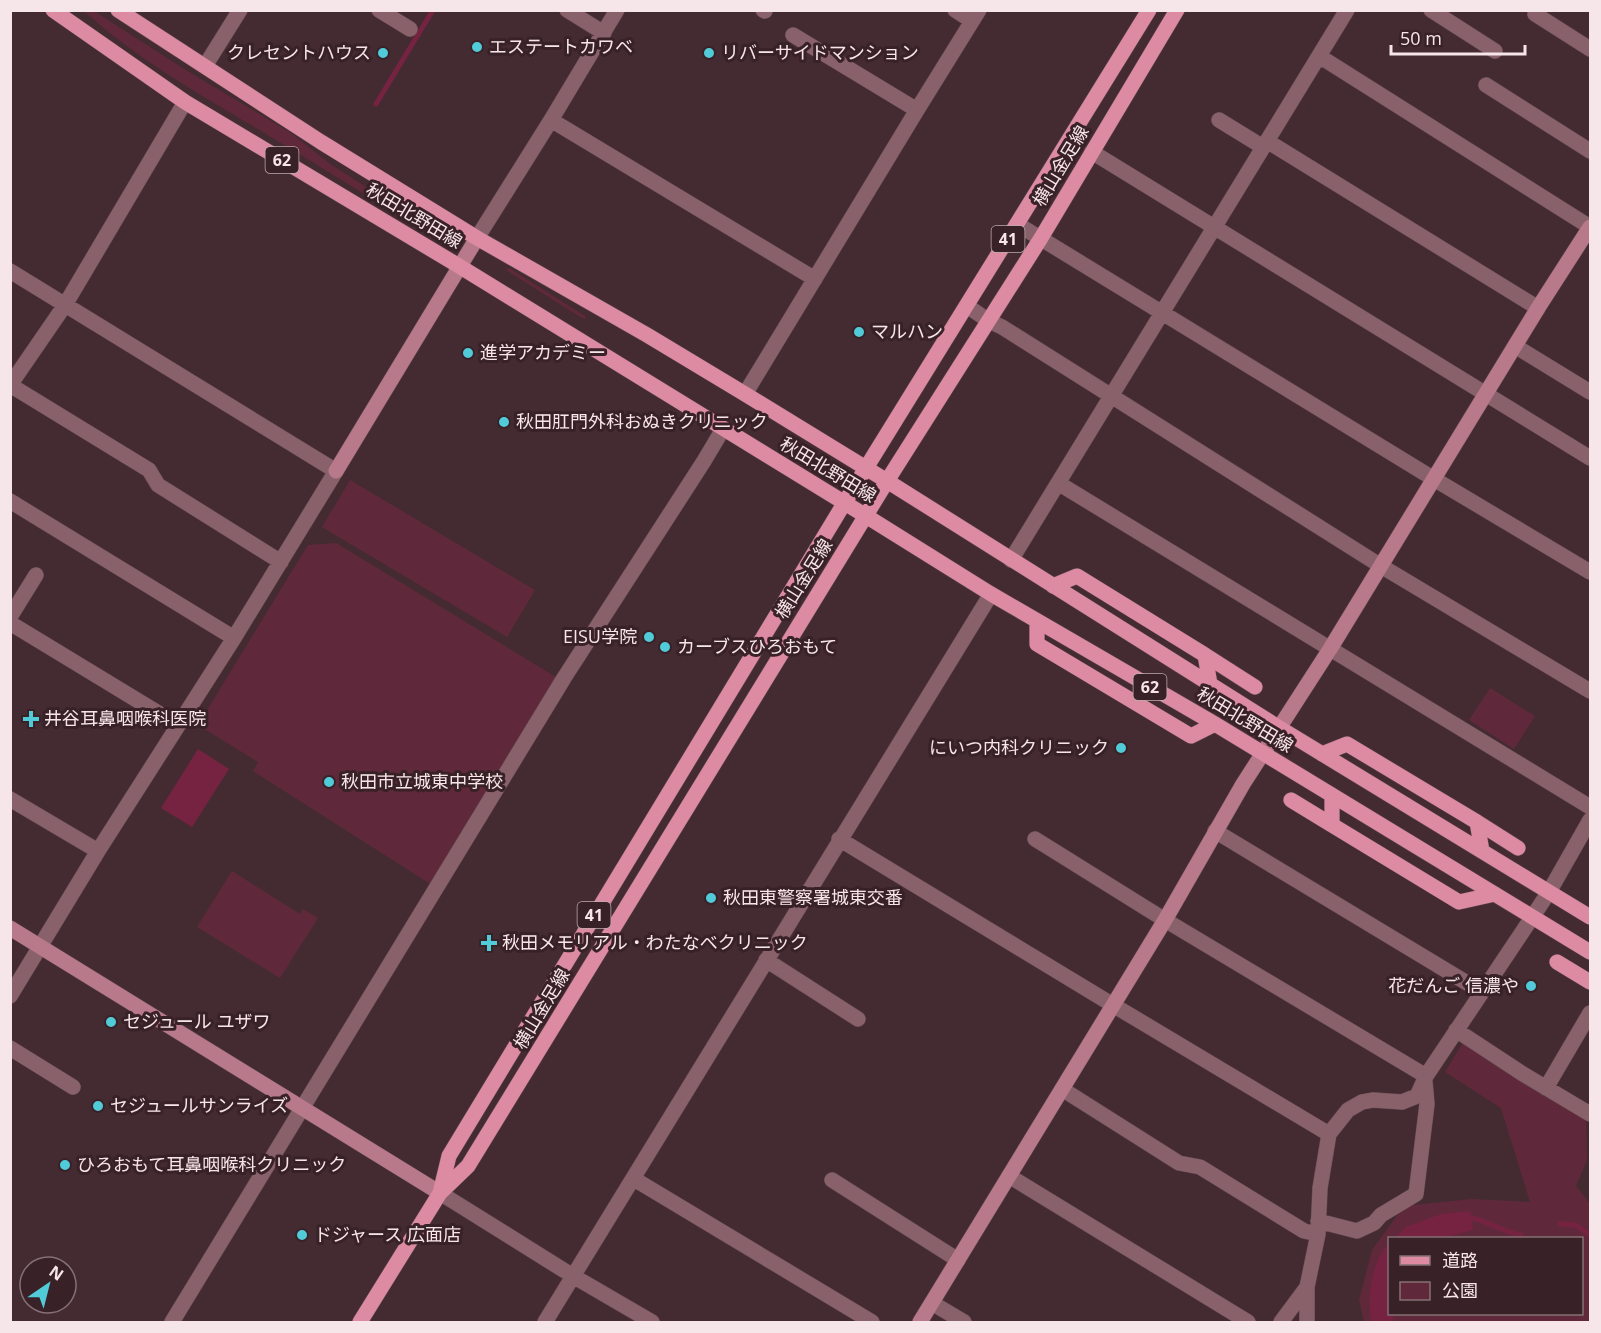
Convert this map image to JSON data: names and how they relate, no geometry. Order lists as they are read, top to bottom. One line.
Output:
{"streets":{"main road":["62","横山金足線","秋田北野田線","41"]},"crossings":[["横山金足線","秋田北野田線"]],"places":{"other":["エステートカワベ","クレセントハウス","リバーサイドマンション","マルハン","進学アカデミー","秋田肛門外科おぬきクリニック","EISU学院","カーブスひろおもて","にいつ内科クリニック","秋田市立城東中学校","秋田東警察署城東交番","花だんご 信濃や","セジュール ユザワ","セジュールサンライズ","ひろおもて耳鼻咽喉科クリニック","ドジャース 広面店"],"health":["井谷耳鼻咽喉科医院","秋田メモリアル・わたなべクリニック"]},"legend":["道路","公園"],"scale_bar":"50 m","north":"top right"}
